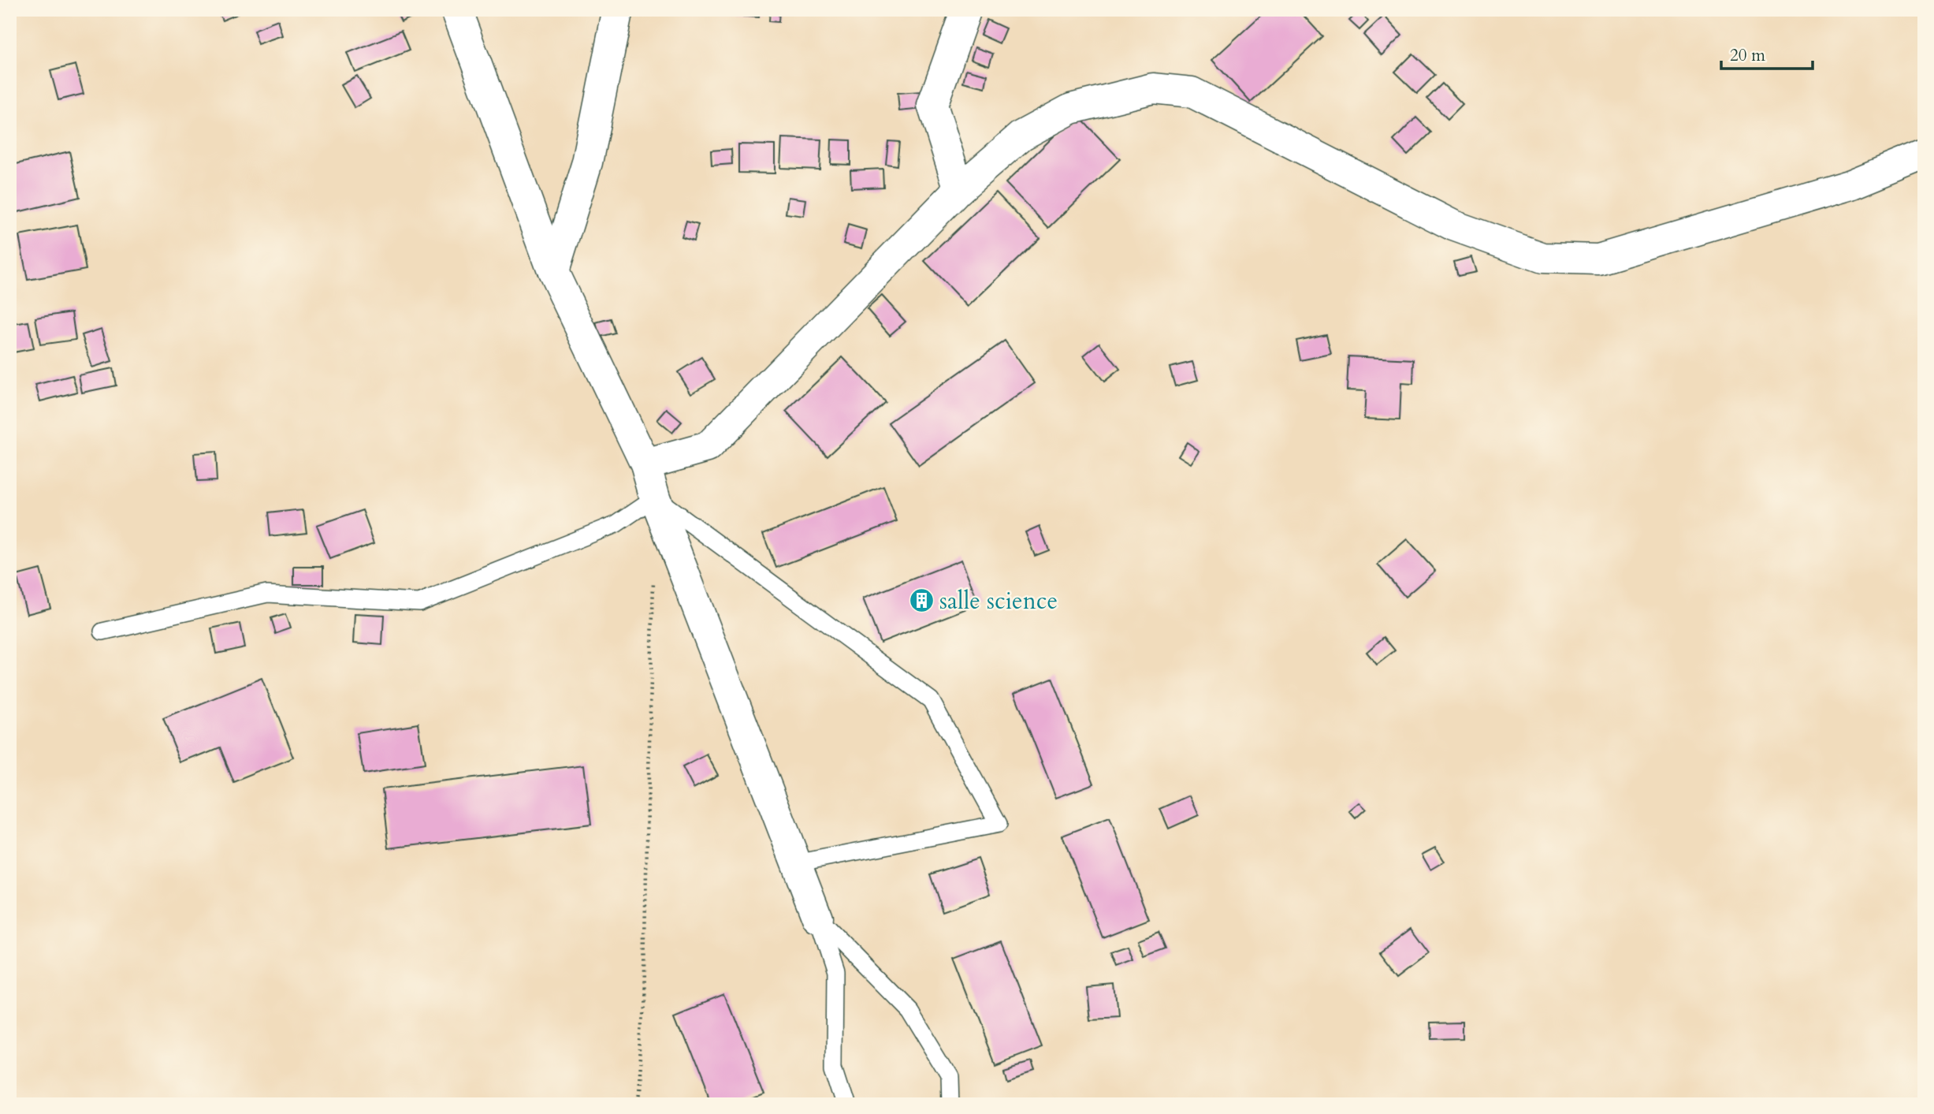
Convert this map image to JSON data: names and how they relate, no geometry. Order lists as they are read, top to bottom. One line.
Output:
{"places":{"building":["salle science"]},"scale_bar":"20 m"}
